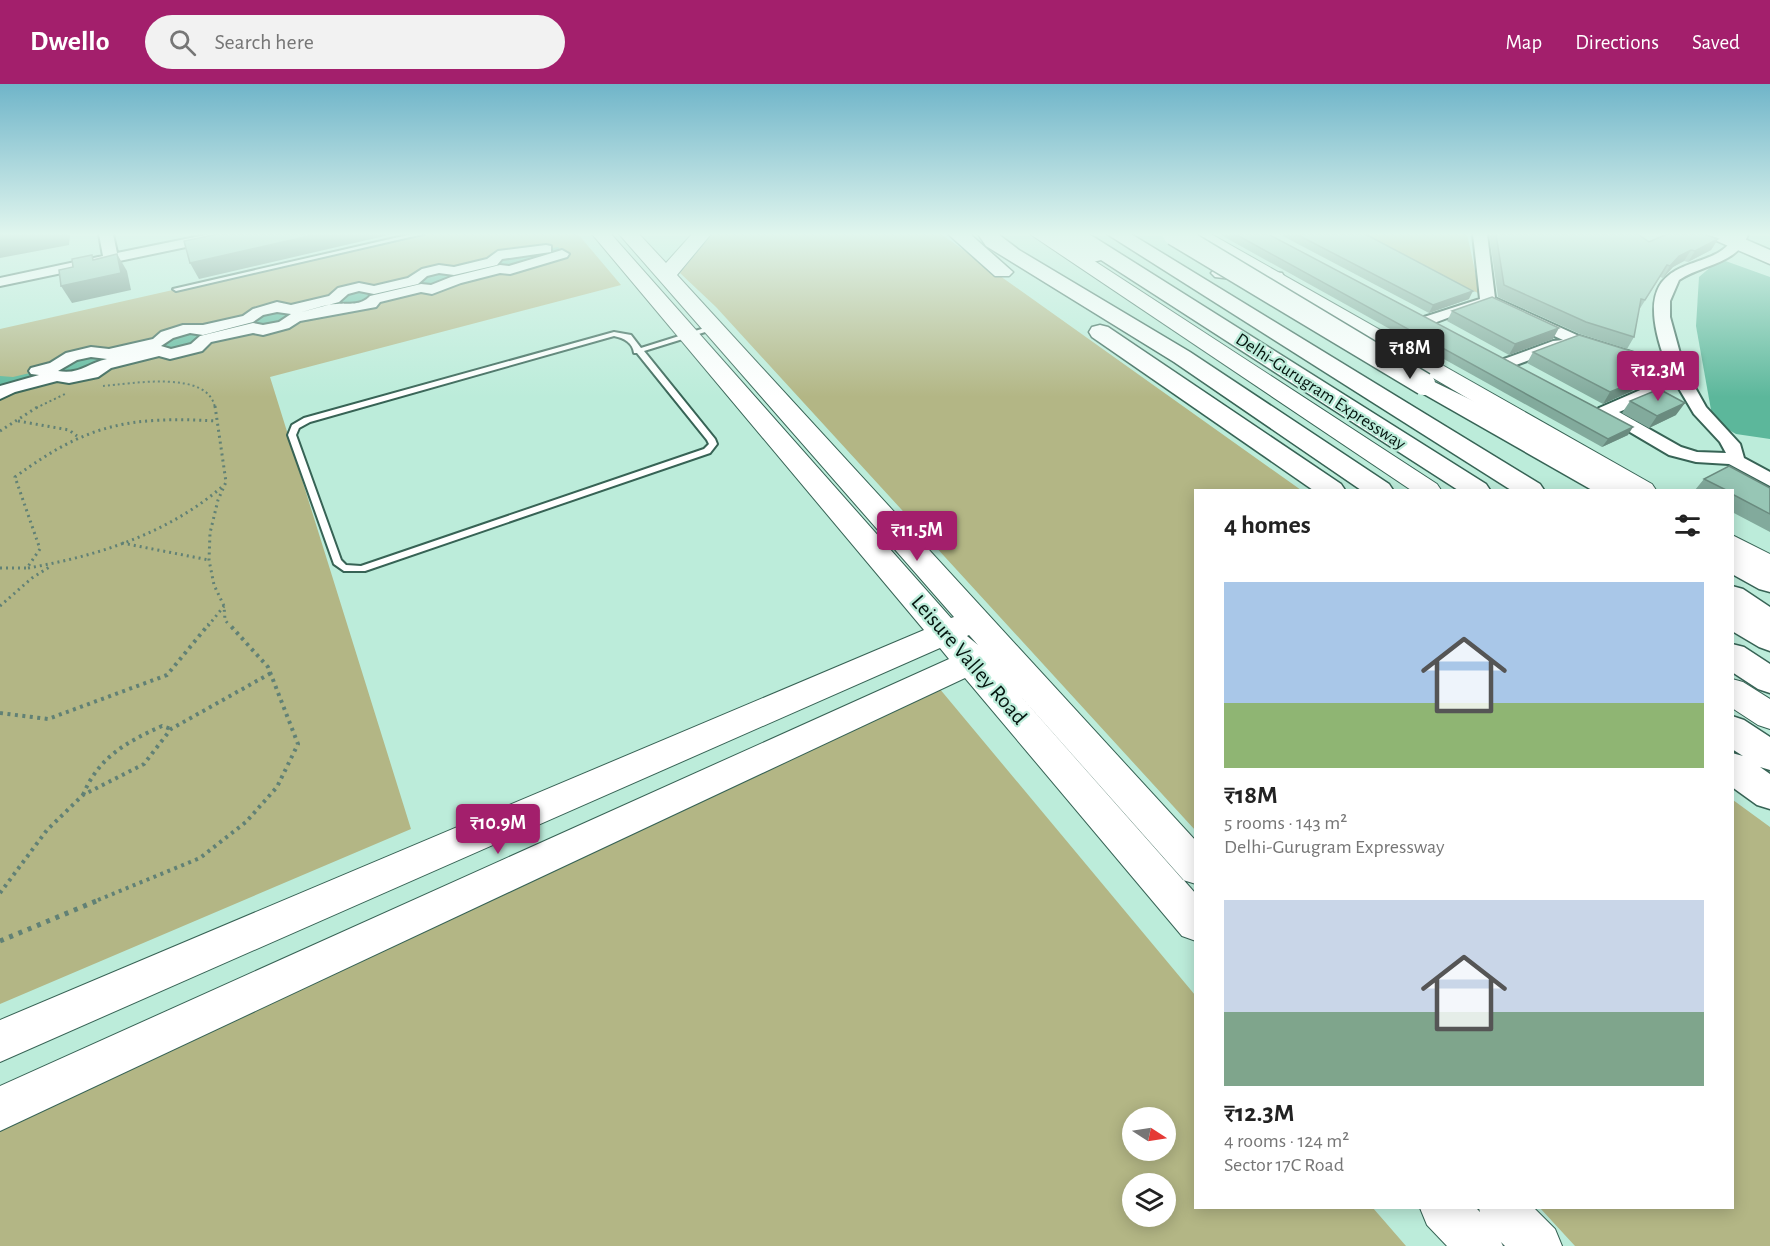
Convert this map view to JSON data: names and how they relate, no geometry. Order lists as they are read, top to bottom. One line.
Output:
{"streets":{"main road":["Delhi-Gurugram Expressway"],"street":["Leisure Valley Road"]},"north":"right","page":{"header":"Dwello","search":"Search here","nav":["Map","Directions","Saved"],"price":["₹18M","₹12.3M","₹11.5M","₹10.9M"],"heading":"4 homes","list":[{"name":"₹18M","note":"5 rooms · 143 m² · Delhi-Gurugram Expressway"},{"name":"₹12.3M","note":"4 rooms · 124 m² · Sector 17C Road"}]}}
